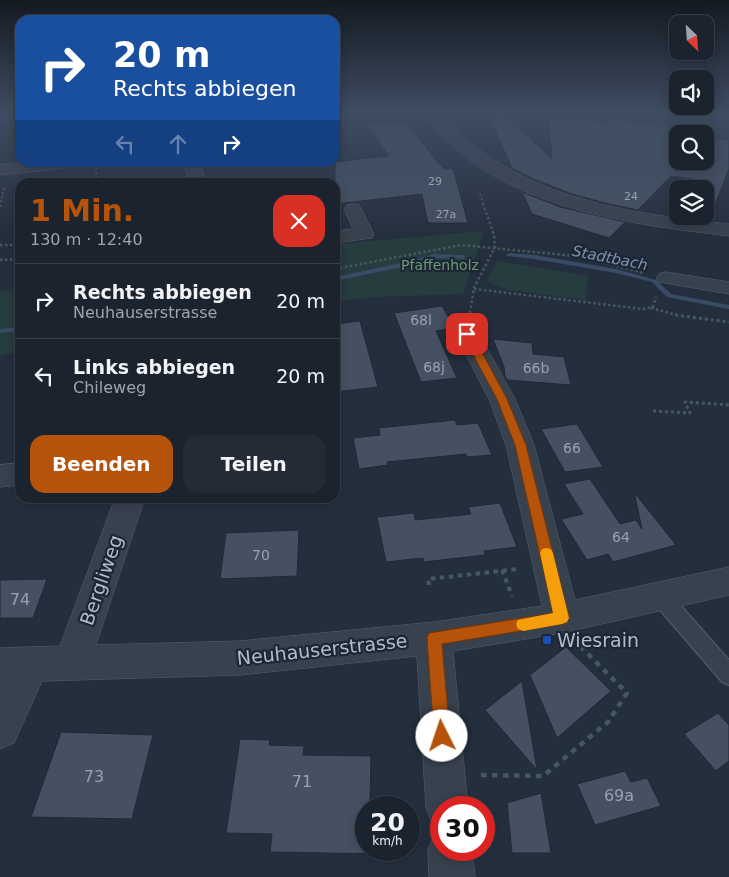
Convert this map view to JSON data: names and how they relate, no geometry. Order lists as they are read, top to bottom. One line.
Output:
{"streets":{"street":["Bergliweg","Neuhauserstrasse"]},"crossings":[["Bergliweg","Neuhauserstrasse"]],"water":["Stadtbach"],"parks":["Pfaffenholz"],"places":{"transit":["Wiesrain"]},"house_numbers":["29","24","27a","68l","68j","66b","66","64","70","74","73","71","69a"],"north":"bottom right","page":{"turn":["20 m","Rechts abbiegen"],"heading":["1 Min.","130 m · 12:40"],"list":[{"name":"Rechts abbiegen","note":"Neuhauserstrasse","value":"20 m"},{"name":"Links abbiegen","note":"Chileweg","value":"20 m"}],"buttons":["Beenden","Teilen"],"speed":"20 km/h","limit":"30"}}
